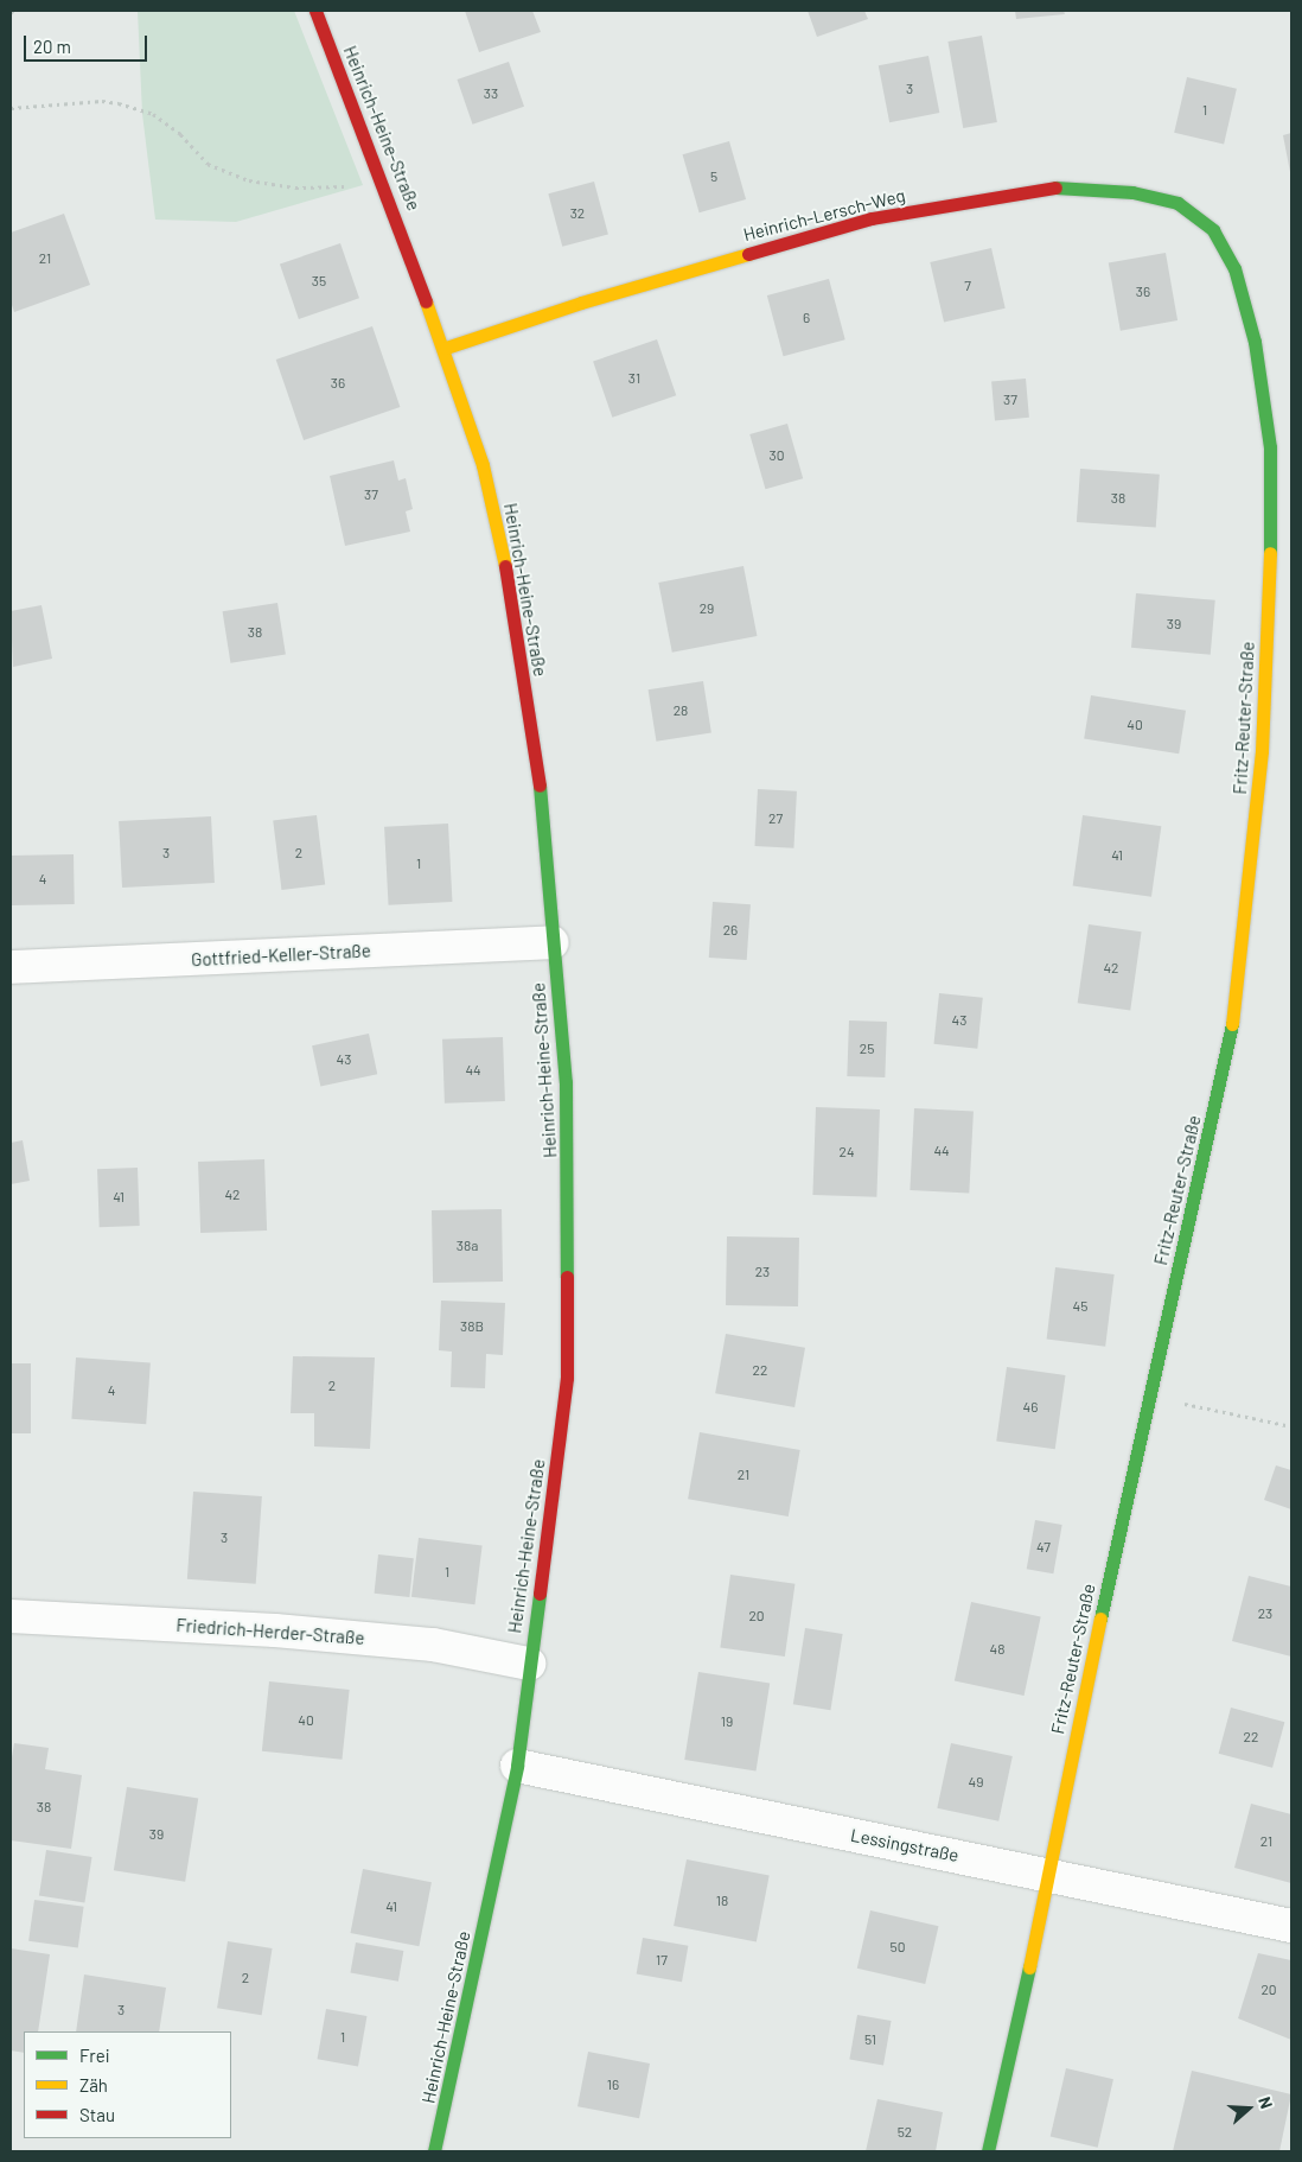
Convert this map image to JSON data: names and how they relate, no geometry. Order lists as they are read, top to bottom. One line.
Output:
{"streets":{"street":["Heinrich-Heine-Straße","Heinrich-Lersch-Weg","Fritz-Reuter-Straße","Gottfried-Keller-Straße","Friedrich-Herder-Straße","Lessingstraße"]},"crossings":[["Heinrich-Heine-Straße","Heinrich-Lersch-Weg"],["Heinrich-Heine-Straße","Gottfried-Keller-Straße"],["Heinrich-Heine-Straße","Friedrich-Herder-Straße"],["Heinrich-Heine-Straße","Lessingstraße"],["Heinrich-Lersch-Weg","Fritz-Reuter-Straße"],["Fritz-Reuter-Straße","Lessingstraße"]],"house_numbers":["3","33","1","5","32","21","35","7","36","6","31","36","37","30","37","38","29","39","38","28","40","27","3","2","41","1","4","26","42","43","25","43","44","44","24","42","41","38a","23","45","38B","22","2","4","46","21","3","47","1","23","20","48","40","19","22","49","38","39","21","18","41","50","17","2","20","3","1","51","16","52"],"legend":["Frei","Zäh","Stau"],"scale_bar":"20 m","north":"right"}
